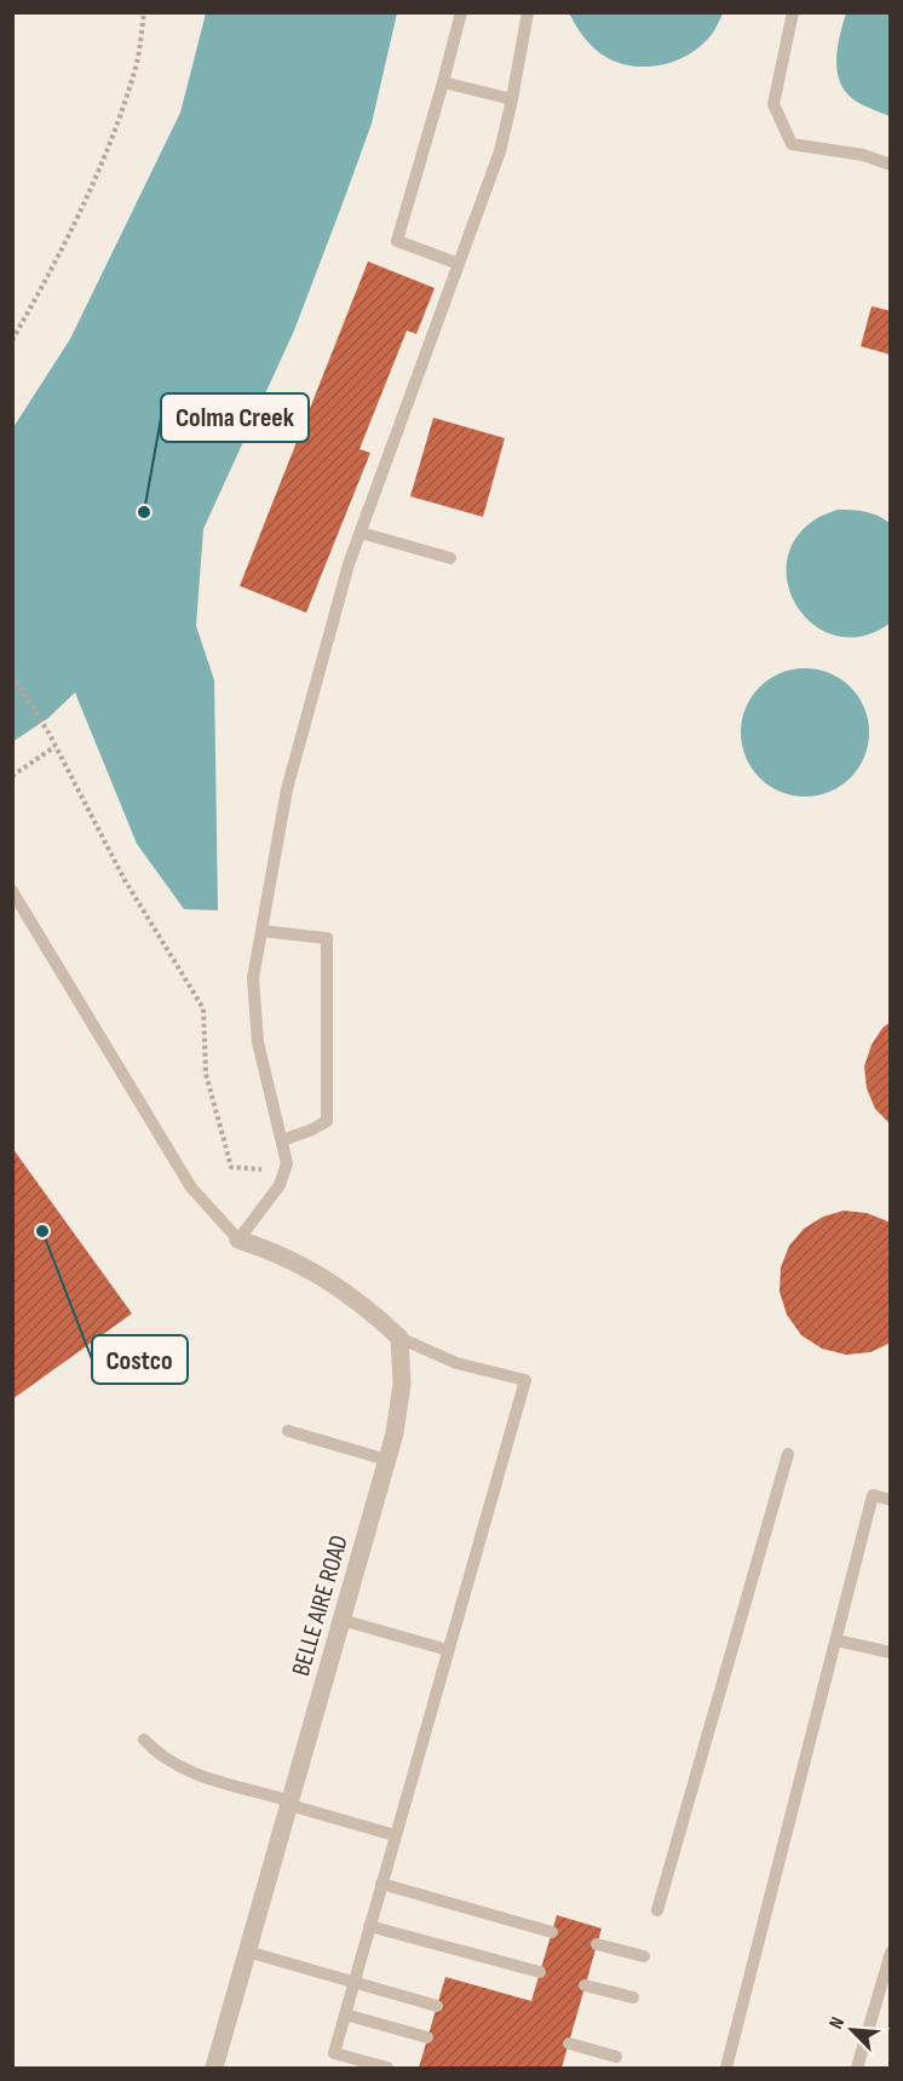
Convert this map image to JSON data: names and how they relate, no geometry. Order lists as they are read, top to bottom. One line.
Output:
{"streets":{"street":["BELLE AIRE ROAD"]},"places":["Colma Creek","Costco"],"north":"top left"}
